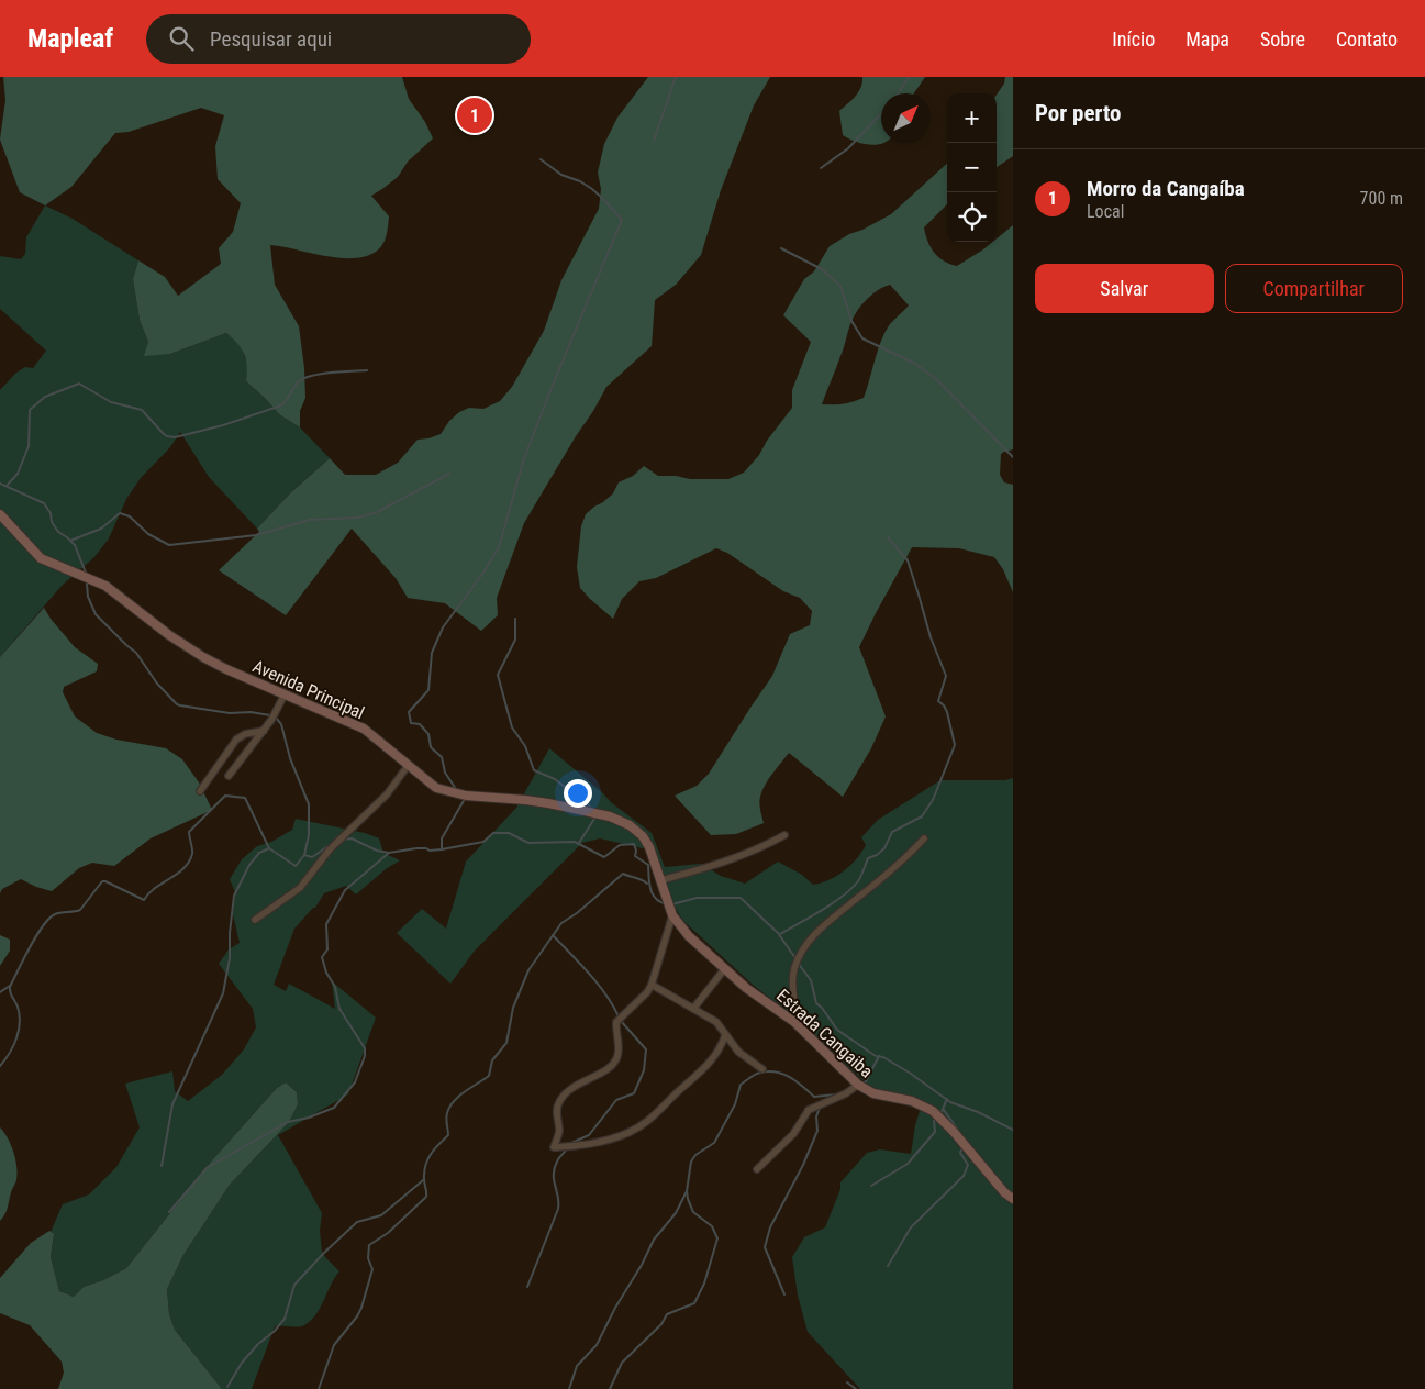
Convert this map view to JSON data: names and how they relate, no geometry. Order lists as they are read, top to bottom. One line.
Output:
{"streets":{"street":["Avenida Principal","Estrada Cangaiba"]},"crossings":[["Avenida Principal","Estrada Cangaiba"]],"north":"top right","page":{"header":"Mapleaf","search":"Pesquisar aqui","nav":["Início","Mapa","Sobre","Contato"],"heading":"Por perto","map_buttons":["+","−"],"pins":"1","list":[{"mark":"1","name":"Morro da Cangaíba","note":"Local","value":"700 m"}],"buttons":["Salvar","Compartilhar"]}}
